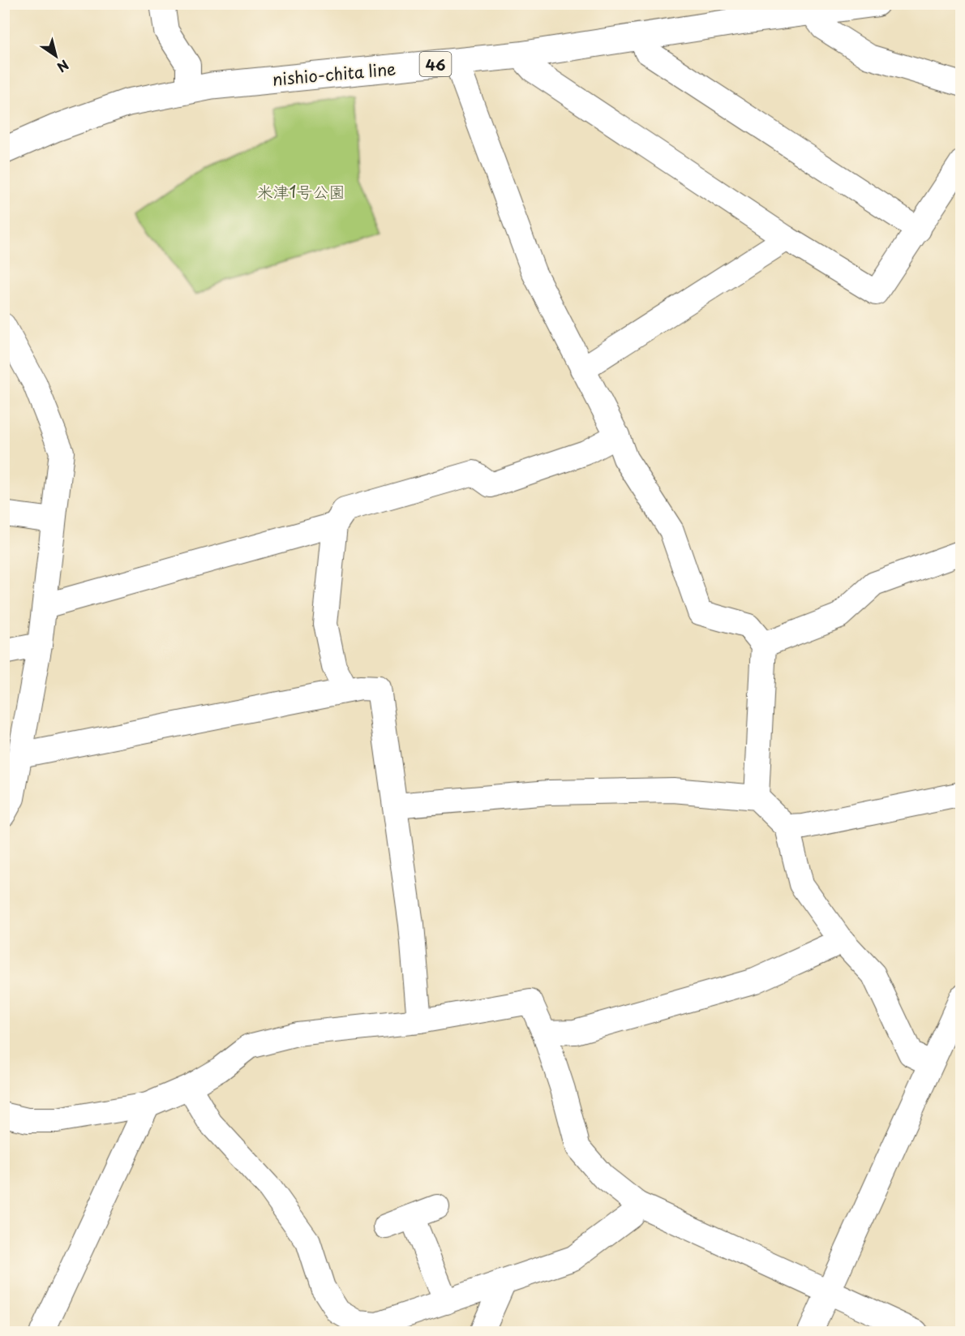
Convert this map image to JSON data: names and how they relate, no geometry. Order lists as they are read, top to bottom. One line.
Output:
{"streets":{"main road":["46","nishio-chita line"]},"parks":["米津1号公園"],"north":"bottom right"}
